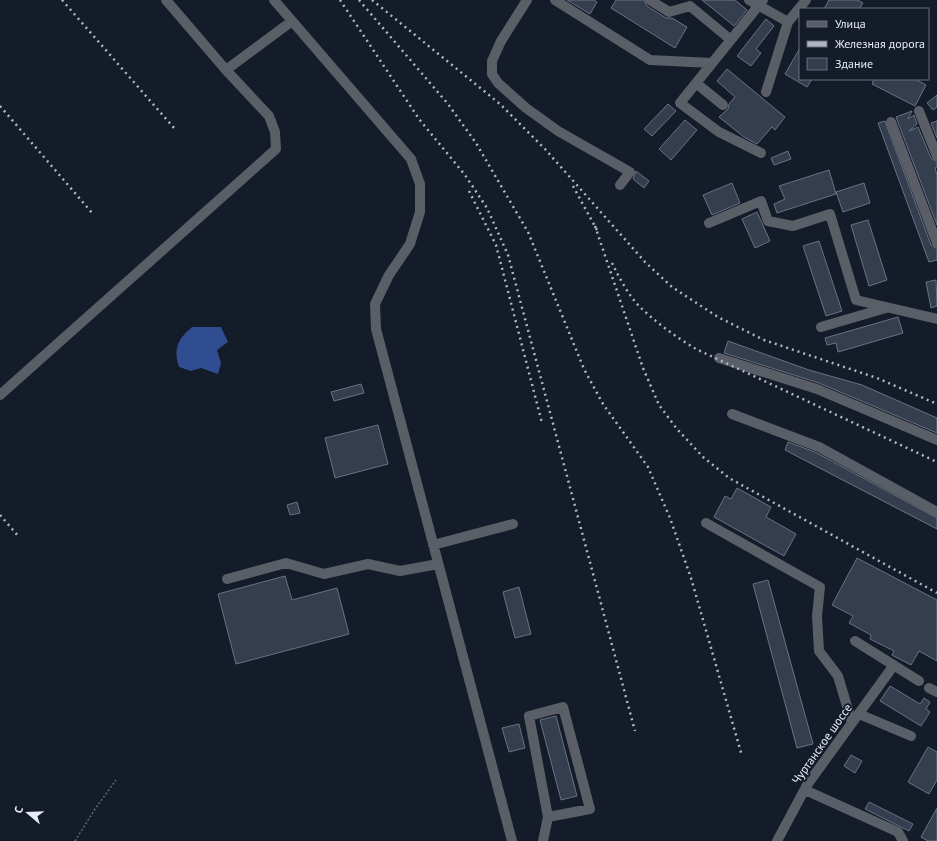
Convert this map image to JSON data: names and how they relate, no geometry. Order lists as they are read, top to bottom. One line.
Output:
{"streets":{"street":["Чуртанское шоссе"]},"legend":["Улица","Железная дорога","Здание"],"north":"left"}
